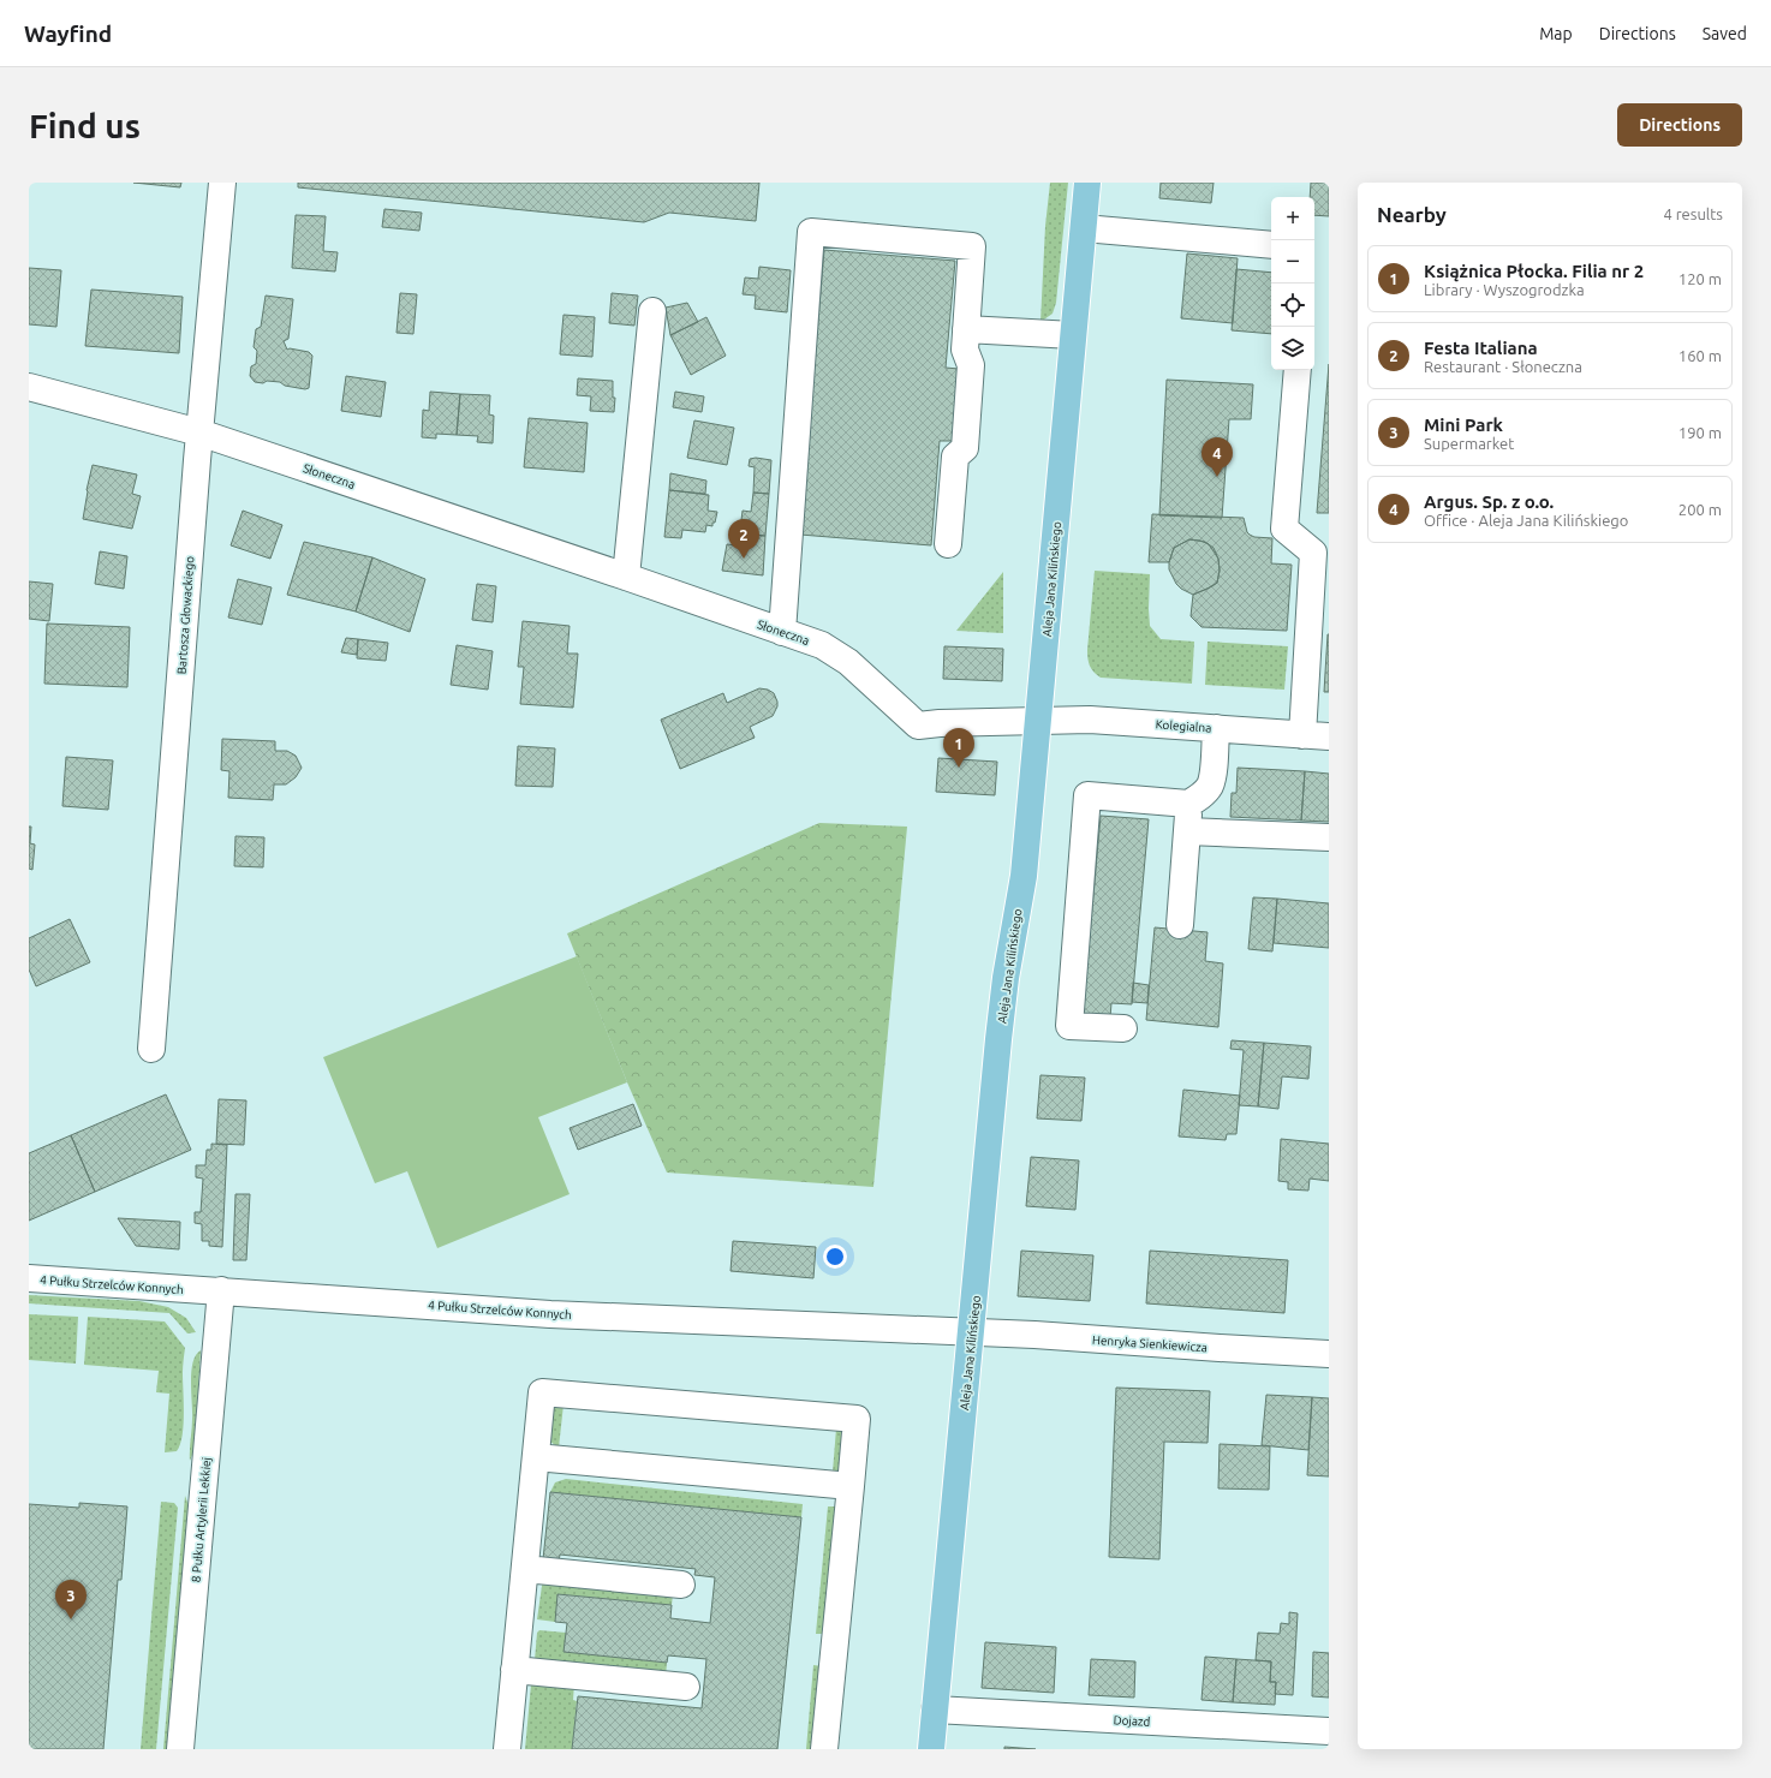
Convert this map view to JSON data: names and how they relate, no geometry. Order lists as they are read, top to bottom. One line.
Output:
{"streets":{"main road":["Aleja Jana Kilińskiego"],"street":["Słoneczna","Bartosza Głowackiego","Kolegialna","4 Pułku Strzelców Konnych","Henryka Sienkiewicza","8 Pułku Artylerii Lekkiej","Dojazd"]},"crossings":[["Słoneczna","Bartosza Głowackiego"],["Słoneczna","Kolegialna"],["Aleja Jana Kilińskiego","Kolegialna"],["Aleja Jana Kilińskiego","4 Pułku Strzelców Konnych"],["Aleja Jana Kilińskiego","Henryka Sienkiewicza"],["Aleja Jana Kilińskiego","Dojazd"],["4 Pułku Strzelców Konnych","Henryka Sienkiewicza"],["4 Pułku Strzelców Konnych","8 Pułku Artylerii Lekkiej"]],"page":{"header":"Wayfind","nav":["Map","Directions","Saved"],"buttons":"Directions","title":"Find us","heading":["Nearby","4 results"],"map_buttons":["+","−"],"list":[{"mark":"1","name":"Książnica Płocka. Filia nr 2","note":"Library · Wyszogrodzka","value":"120 m"},{"mark":"2","name":"Festa Italiana","note":"Restaurant · Słoneczna","value":"160 m"},{"mark":"3","name":"Mini Park","note":"Supermarket","value":"190 m"},{"mark":"4","name":"Argus. Sp. z o.o.","note":"Office · Aleja Jana Kilińskiego","value":"200 m"}],"pins":["4","2","1","3"]}}
